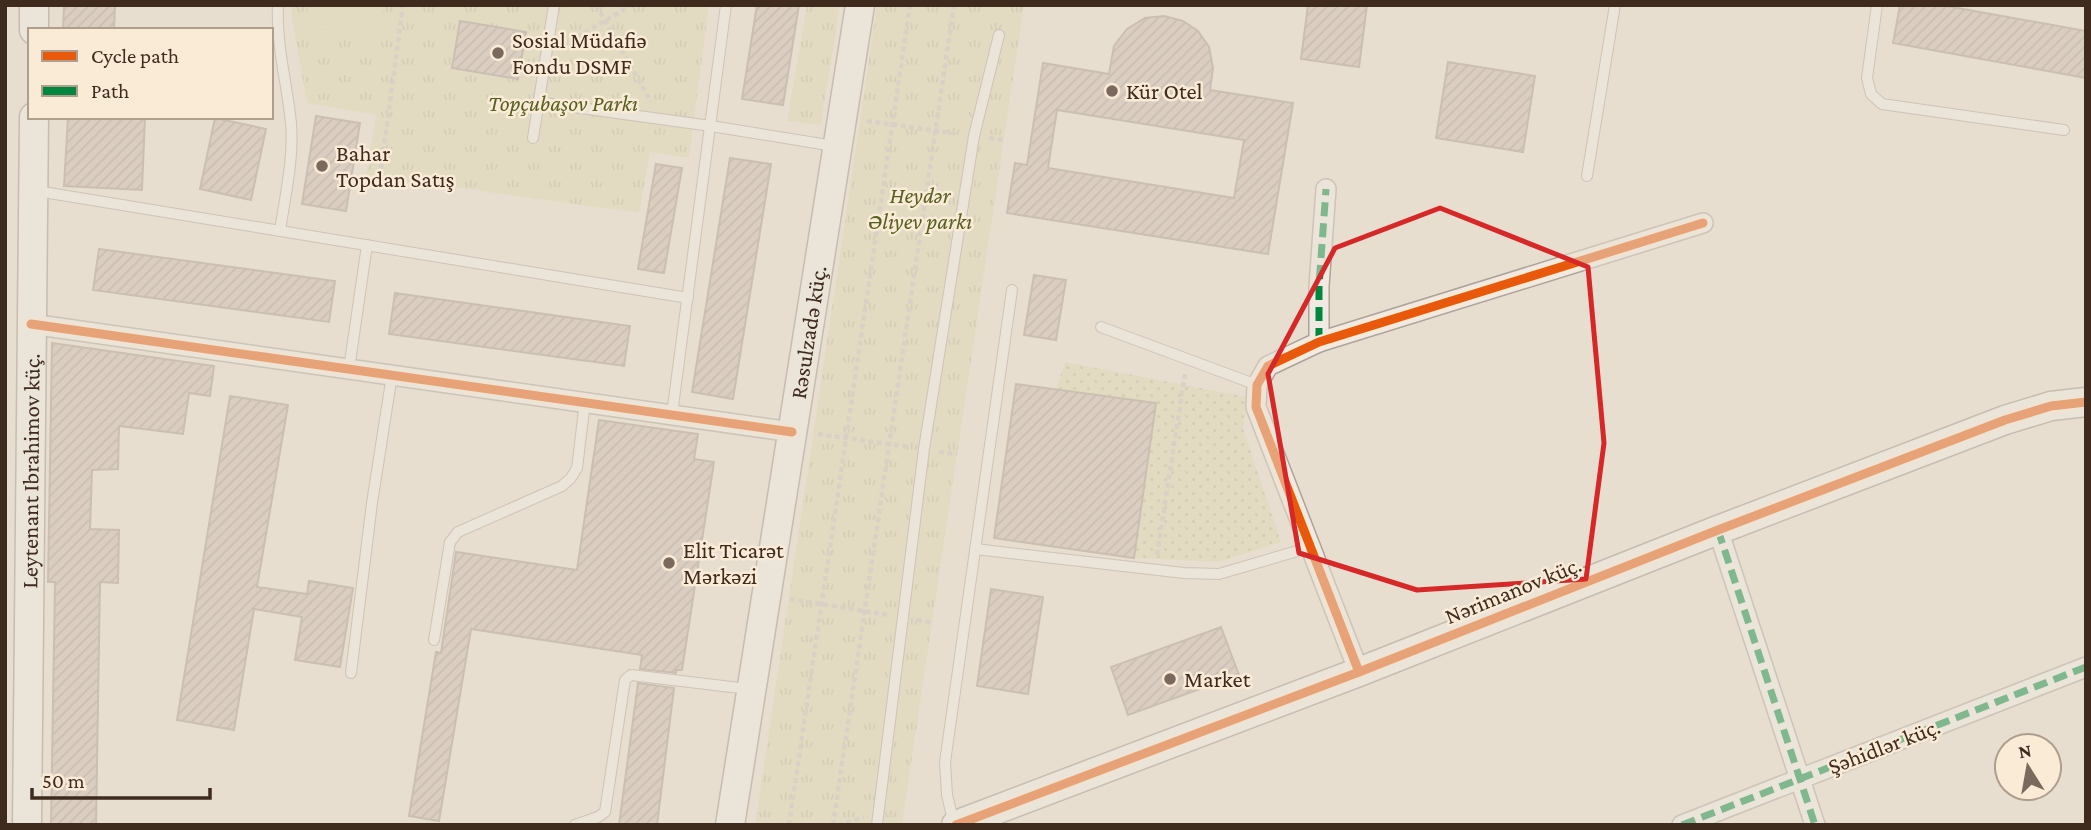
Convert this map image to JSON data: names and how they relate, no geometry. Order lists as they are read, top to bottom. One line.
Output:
{"streets":{"street":["Rəsulzadə küç.","Leytenant Ibrahimov küç.","Nərimanov küç.","Şəhidlər küç."]},"parks":["Topçubaşov Parkı","Heydər Əliyev parkı"],"places":["Sosial Müdafiə Fondu DSMF","Kür Otel","Bahar Topdan Satış","Elit Ticarət Mərkəzi","Market"],"legend":["Cycle path","Path"],"scale_bar":"50 m","north":"top"}
